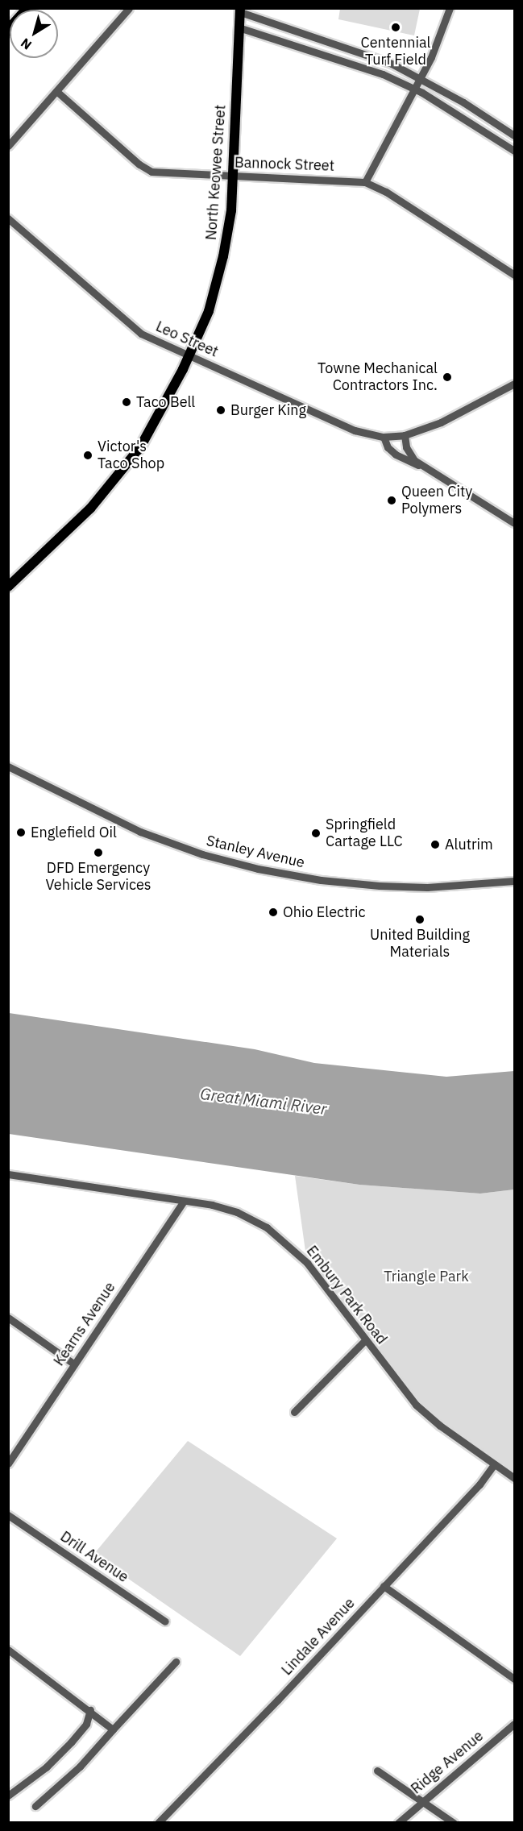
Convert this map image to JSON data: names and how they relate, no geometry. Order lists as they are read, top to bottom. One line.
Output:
{"streets":{"main road":["North Keowee Street"],"street":["Bannock Street","Leo Street","Stanley Avenue","Embury Park Road","Kearns Avenue","Drill Avenue","Lindale Avenue","Ridge Avenue"]},"crossings":[["Bannock Street","North Keowee Street"],["North Keowee Street","Leo Street"],["Embury Park Road","Kearns Avenue"],["Embury Park Road","Lindale Avenue"]],"water":["Great Miami River"],"parks":["Triangle Park"],"places":["Centennial Turf Field","Towne Mechanical Contractors Inc.","Taco Bell","Burger King","Victor's Taco Shop","Queen City Polymers","Englefield Oil","Springfield Cartage LLC","Alutrim","DFD Emergency Vehicle Services","Ohio Electric","United Building Materials"],"north":"bottom left"}
